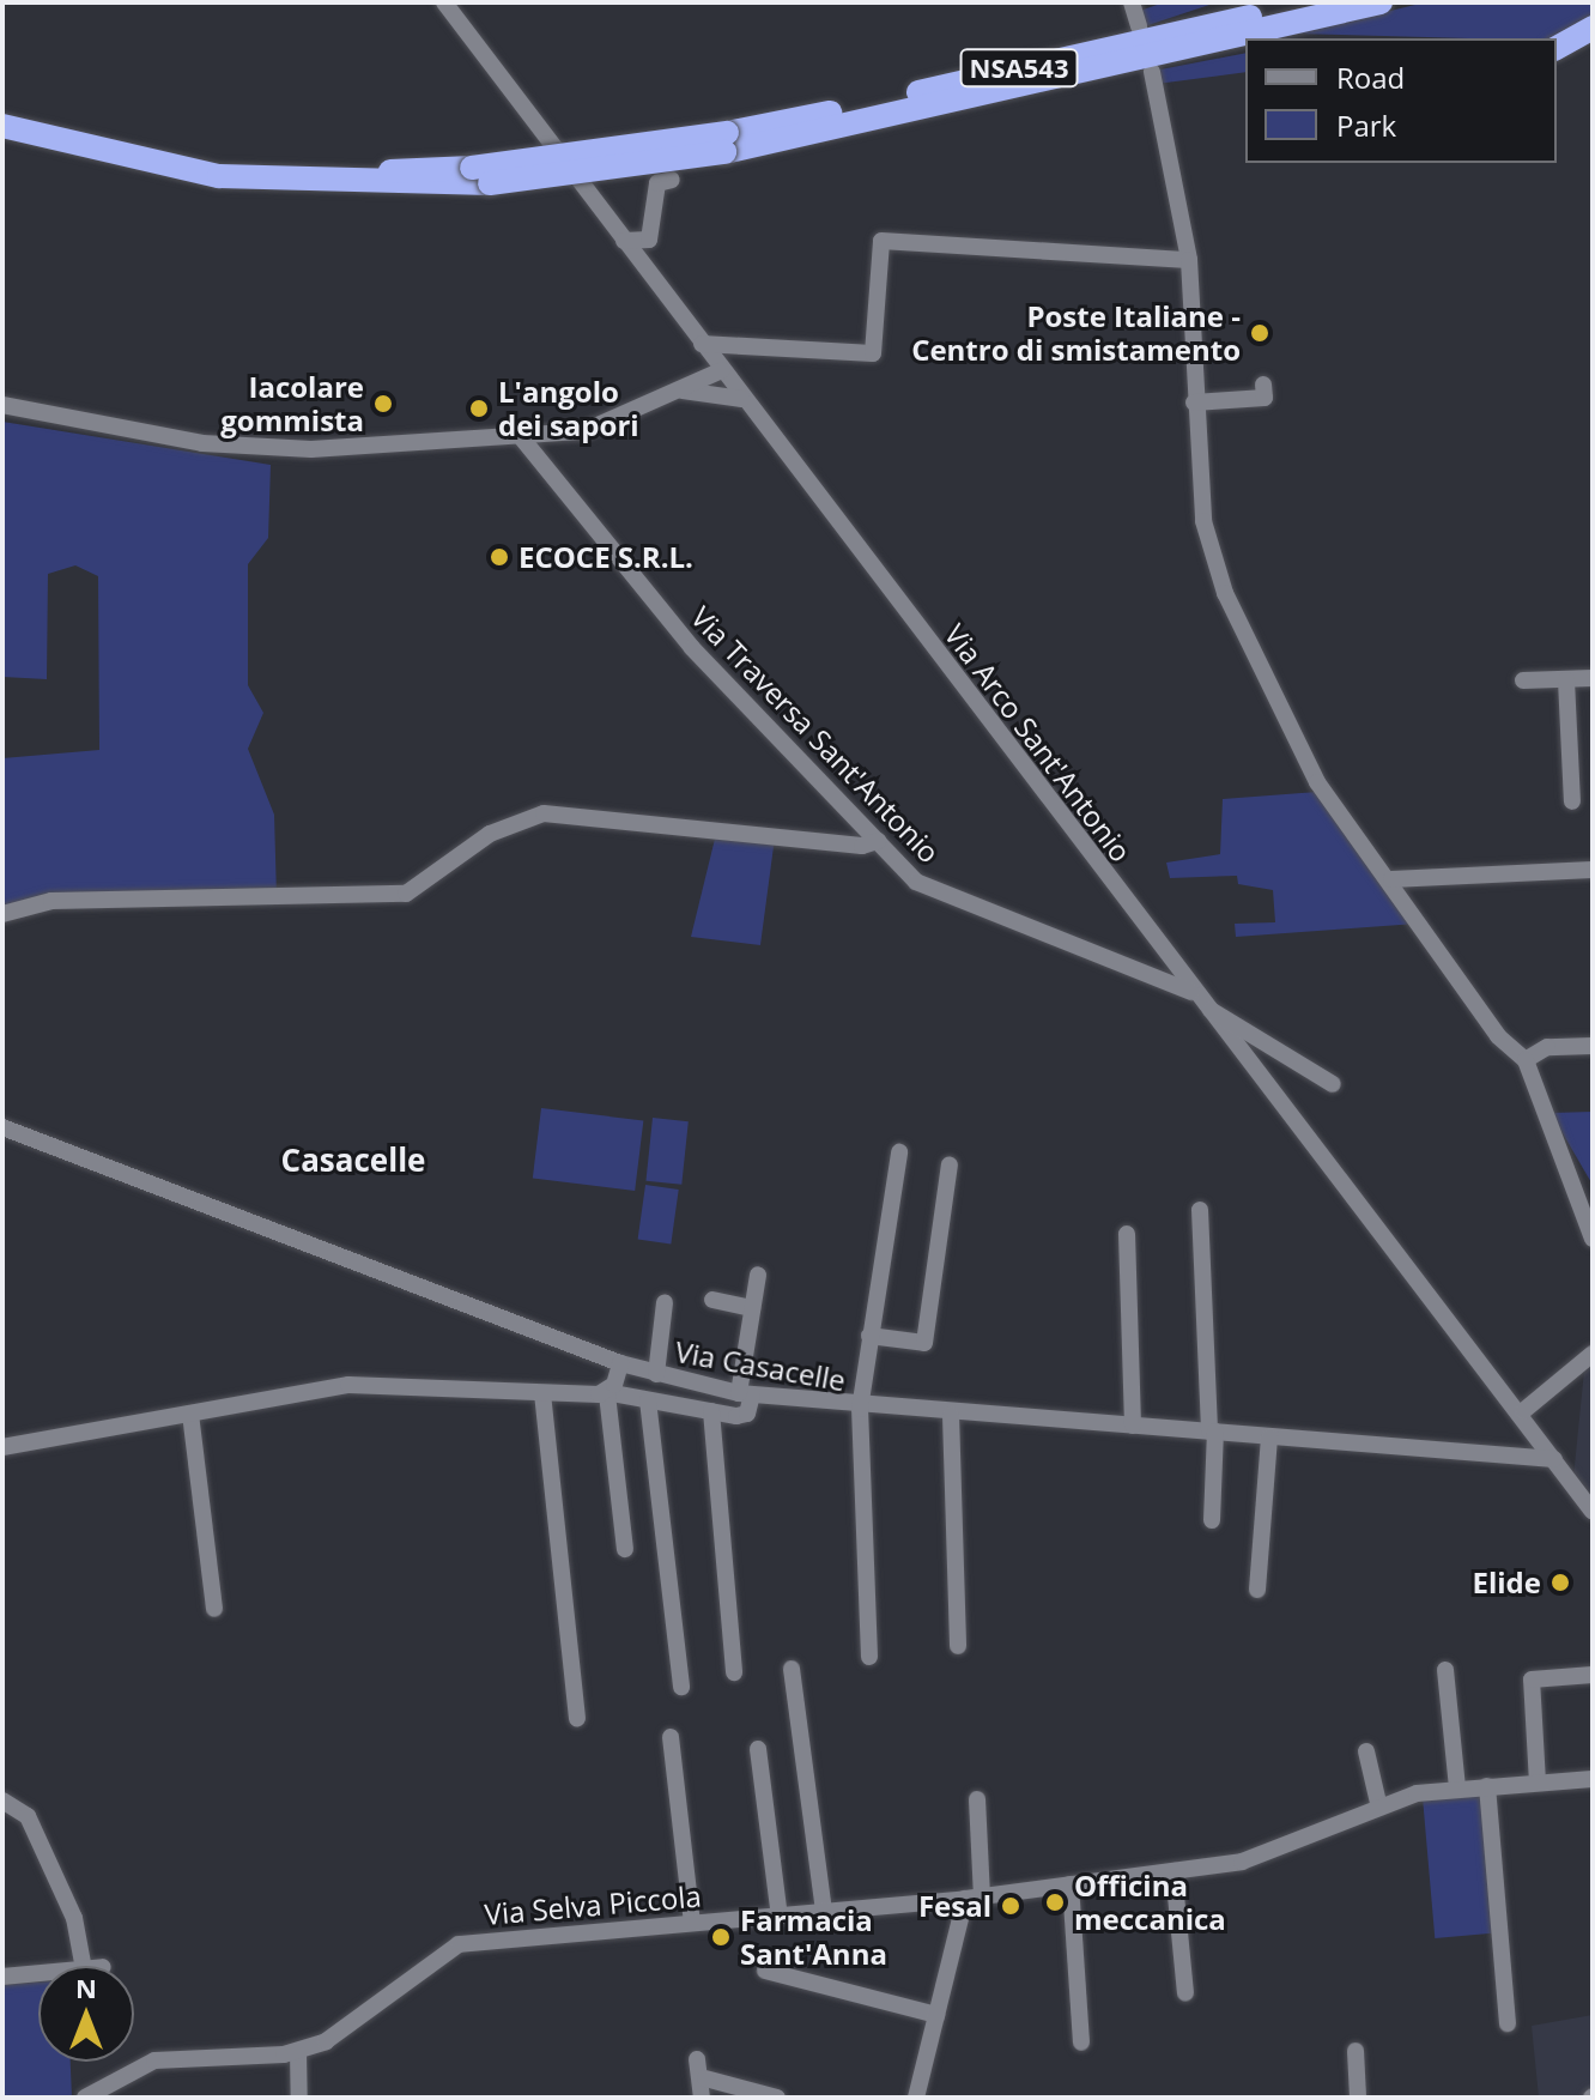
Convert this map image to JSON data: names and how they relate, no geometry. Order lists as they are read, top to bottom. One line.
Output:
{"streets":{"highway":["NSA543"],"street":["Via Traversa Sant'Antonio","Via Arco Sant'Antonio","Via Casacelle","Via Selva Piccola"]},"crossings":[["Via Traversa Sant'Antonio","Via Arco Sant'Antonio"],["Via Arco Sant'Antonio","Via Casacelle"]],"districts":["Casacelle"],"places":["Poste Italiane - Centro di smistamento","Iacolare gommista","L'angolo dei sapori","ECOCE S.R.L.","Elide","Officina meccanica","Fesal","Farmacia Sant'Anna"],"legend":["Road","Park"],"north":"top"}
